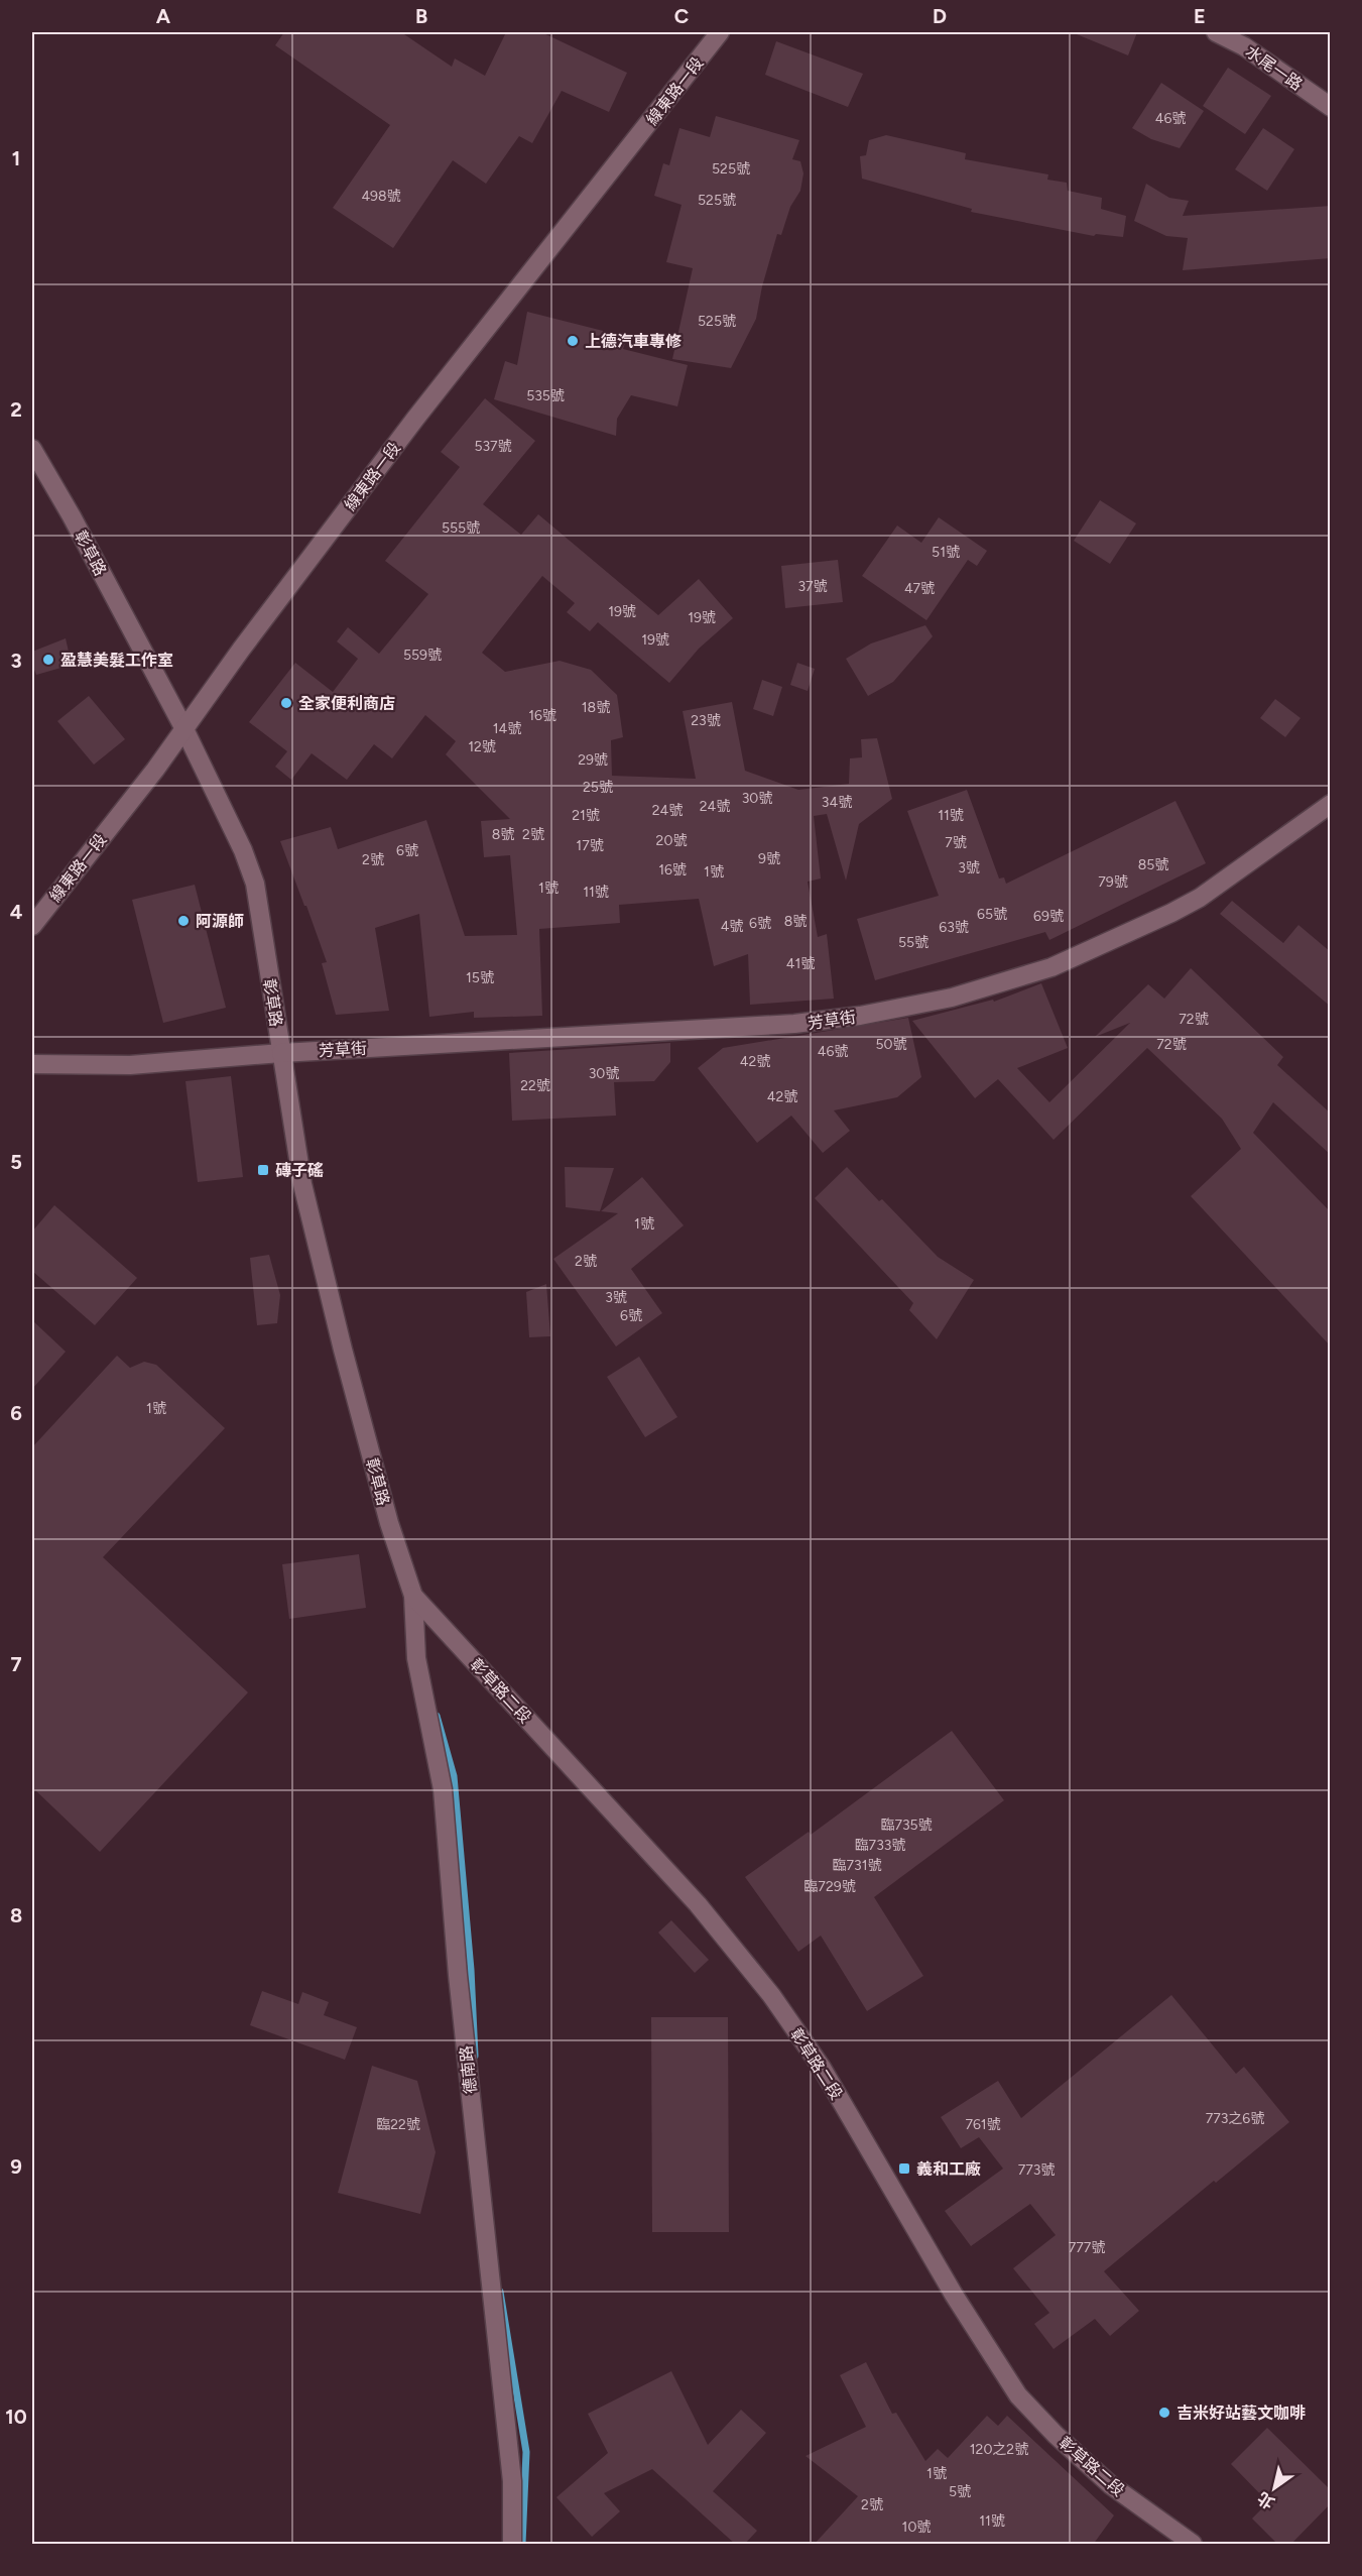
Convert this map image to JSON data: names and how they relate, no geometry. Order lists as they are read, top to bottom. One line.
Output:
{"streets":{"street":["水尾一路","線東路一段","彰草路","芳草街","彰草路二段","德南路"]},"crossings":[["線東路一段","彰草路"],["彰草路","芳草街"],["彰草路","彰草路二段"],["彰草路","德南路"],["彰草路二段","德南路"]],"places":{"other":["上德汽車專修","盈慧美髮工作室","全家便利商店","阿源師","吉米好站藝文咖啡"],"transit":["磚子磘","義和工廠"]},"house_numbers":["46號","525號","498號","525號","525號","535號","537號","555號","51號","37號","47號","19號","19號","19號","559號","18號","16號","23號","14號","12號","29號","25號","30號","34號","24號","24號","21號","11號","8號","2號","20號","7號","17號","6號","9號","2號","85號","3號","16號","1號","79號","1號","11號","65號","69號","8號","6號","4號","63號","55號","41號","15號","72號","50號","72號","46號","42號","30號","22號","42號","1號","2號","3號","6號","1號","臨735號","臨733號","臨731號","臨729號","773之6號","臨22號","761號","773號","777號","120之2號","1號","5號","2號","11號","10號"],"north":"bottom left","grid":{"columns":["A","B","C","D","E"],"rows":["1","2","3","4","5","6","7","8","9","10"]}}
